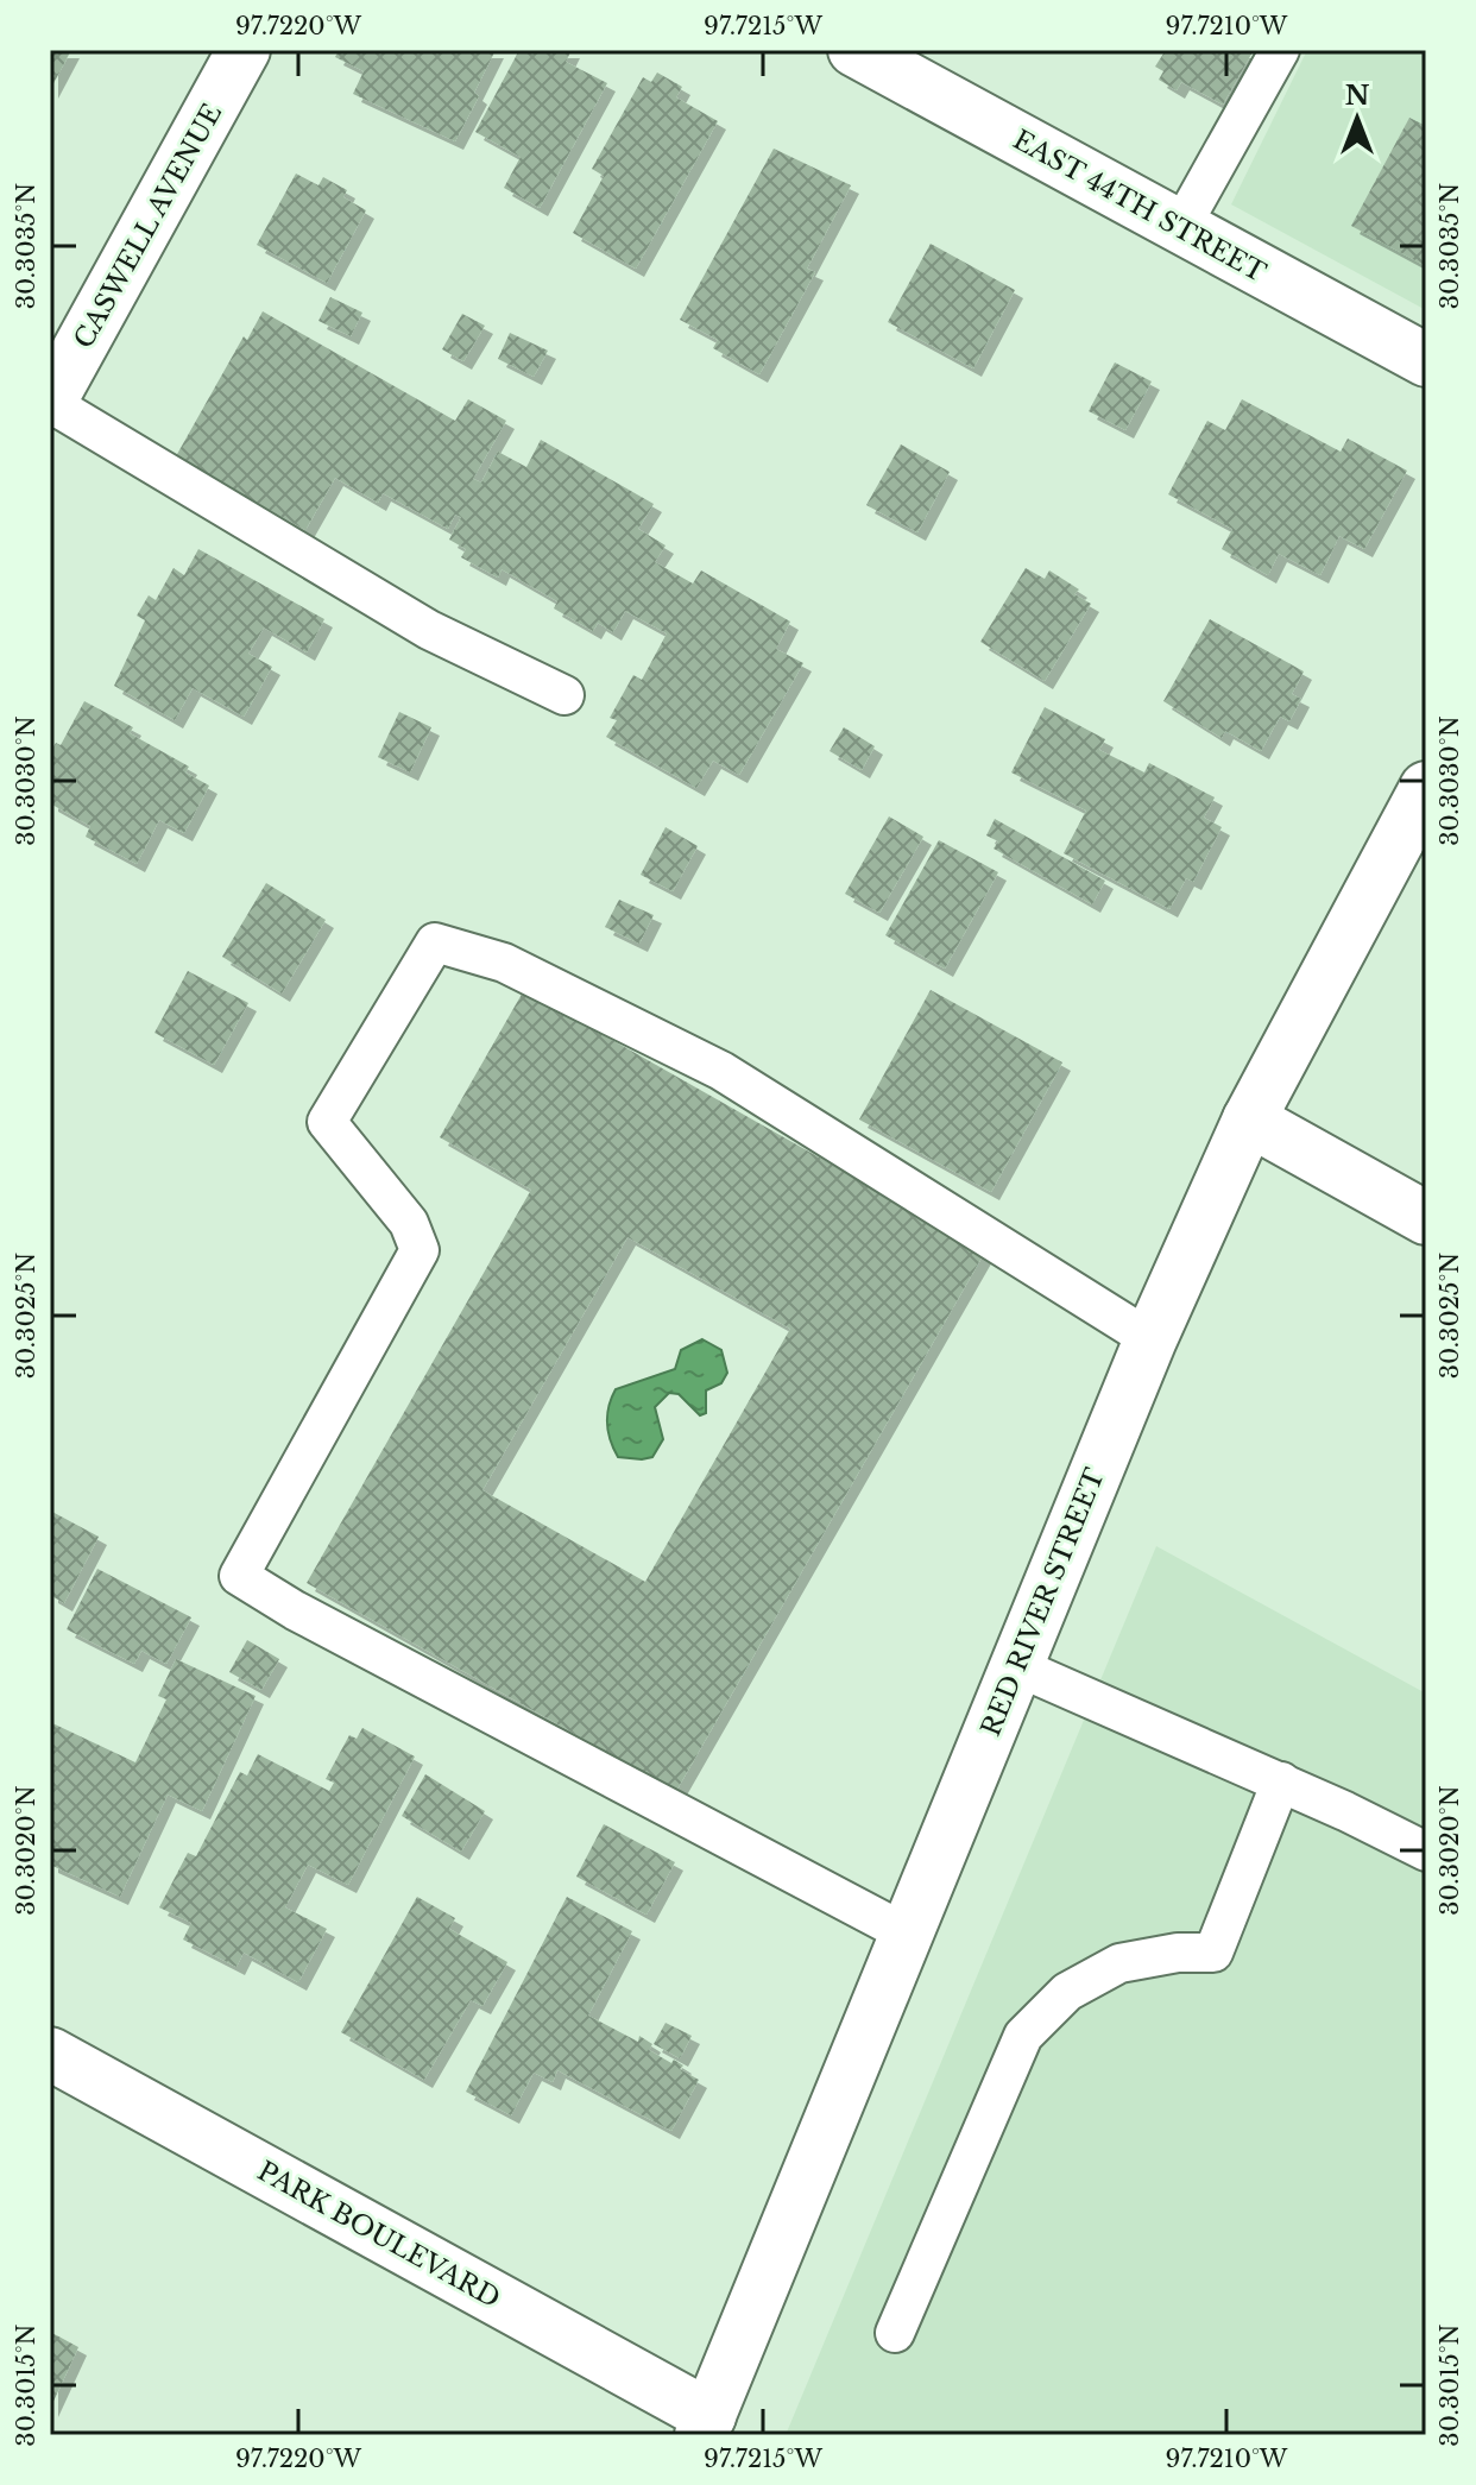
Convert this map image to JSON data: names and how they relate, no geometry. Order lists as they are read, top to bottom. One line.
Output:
{"streets":{"street":["EAST 44TH STREET","CASWELL AVENUE","RED RIVER STREET","PARK BOULEVARD"]},"crossings":[["RED RIVER STREET","PARK BOULEVARD"]],"north":"top","coordinates":["97.7220°W","97.7215°W","97.7210°W","30.3035°N","30.3030°N","30.3025°N","30.3020°N","30.3015°N"]}
